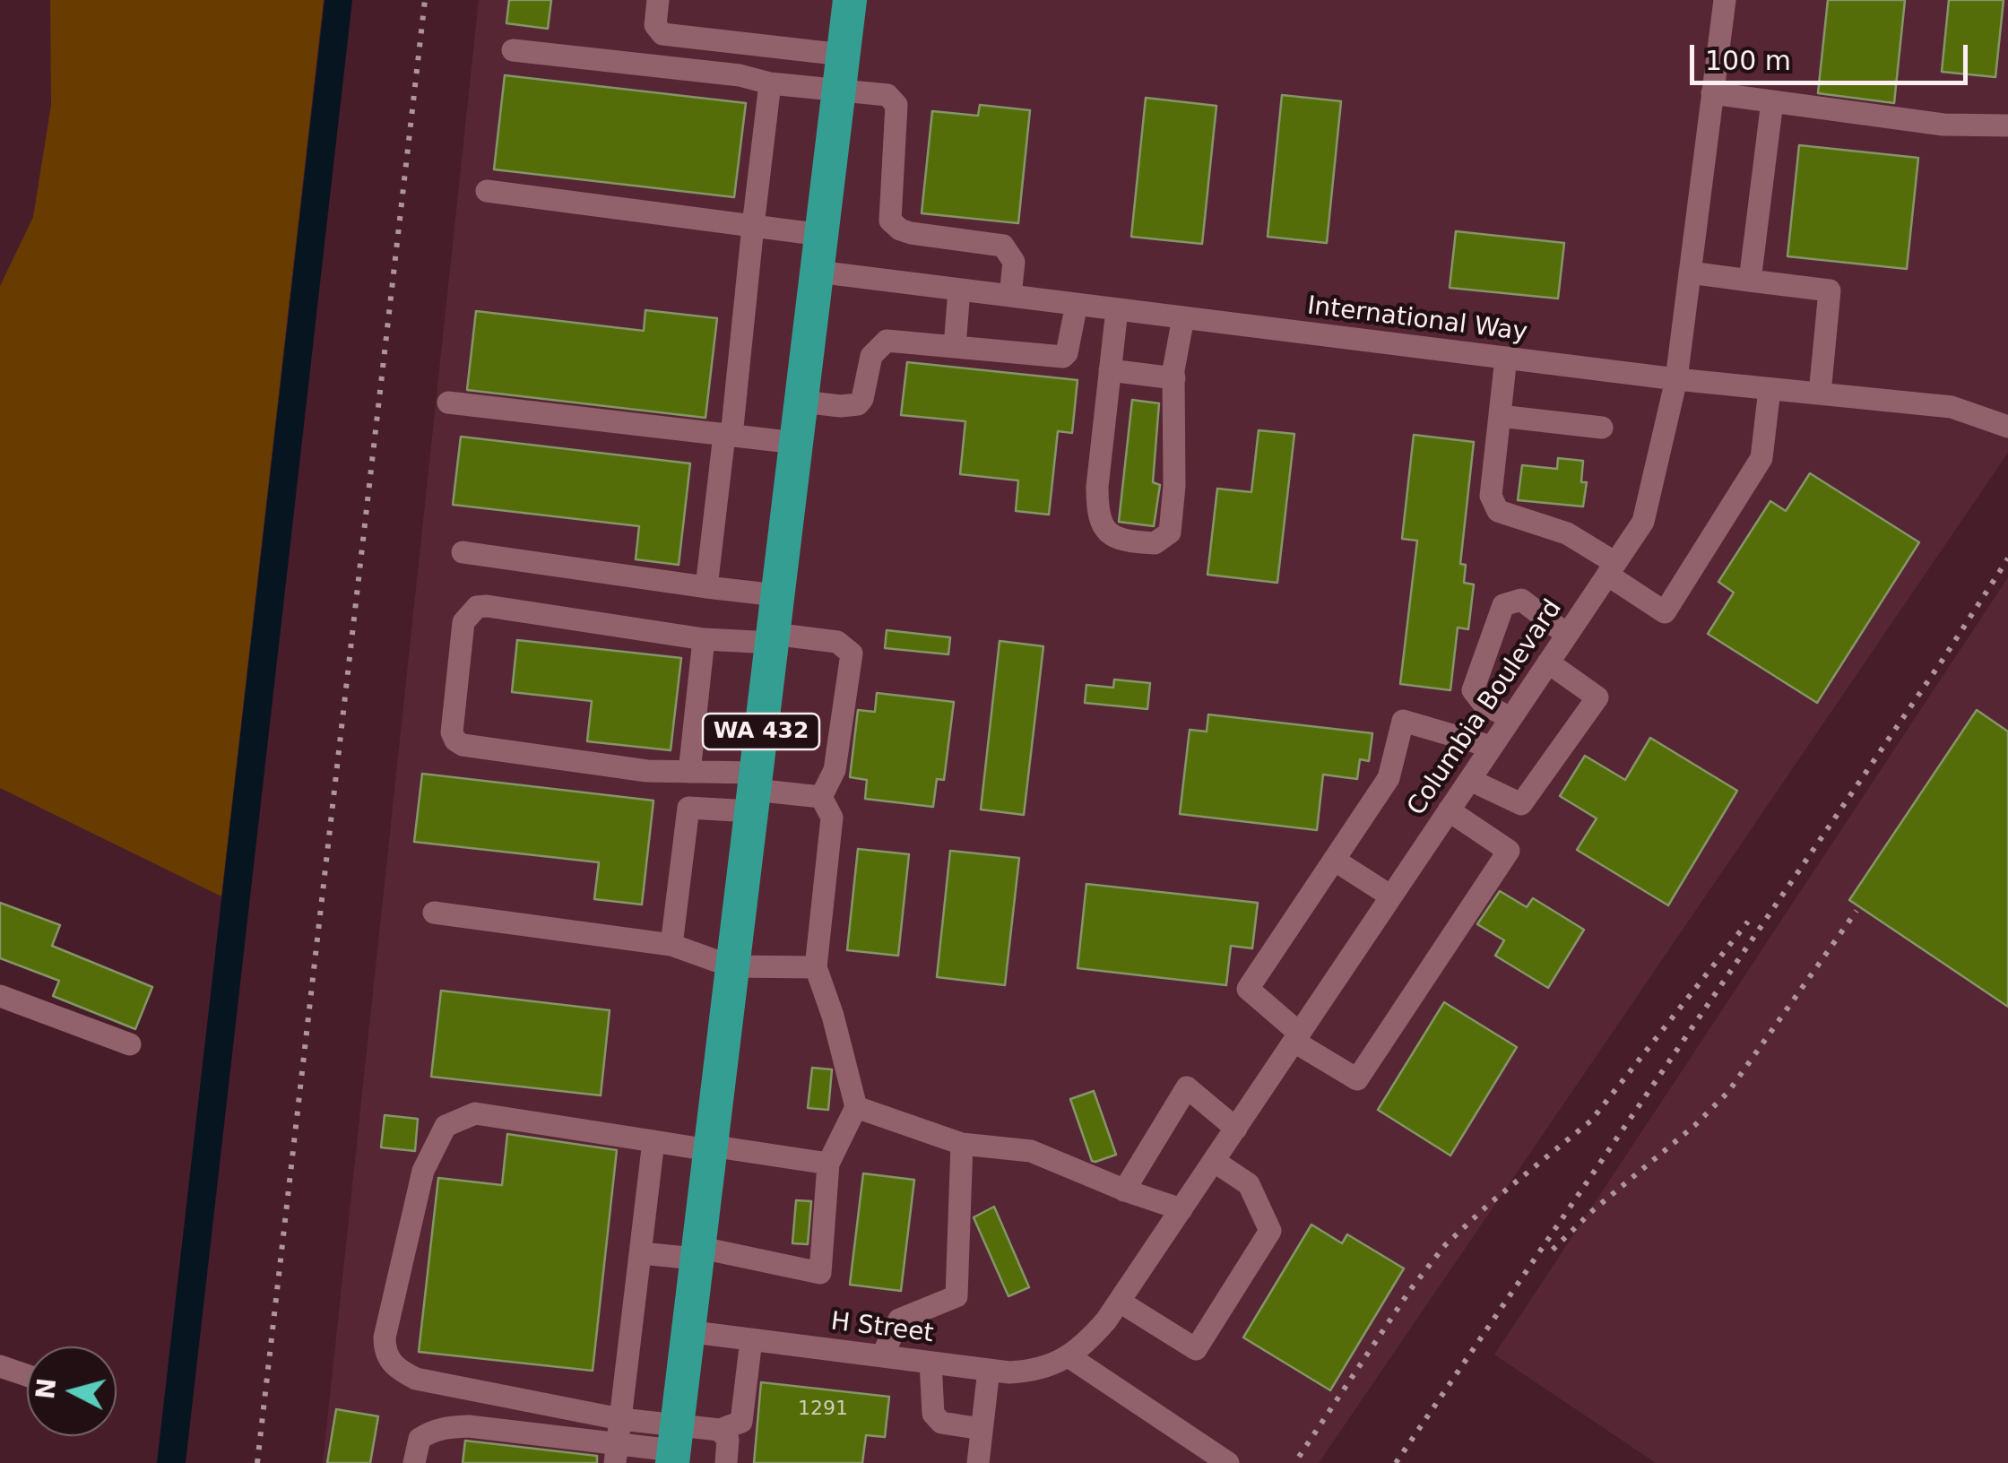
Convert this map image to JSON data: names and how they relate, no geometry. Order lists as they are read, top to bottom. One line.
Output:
{"streets":{"highway":["WA 432"],"street":["International Way","Columbia Boulevard","H Street"]},"crossings":[["International Way","Columbia Boulevard"],["International Way","WA 432"],["Columbia Boulevard","H Street"],["WA 432","H Street"]],"house_numbers":["1291"],"scale_bar":"100 m","north":"left"}
